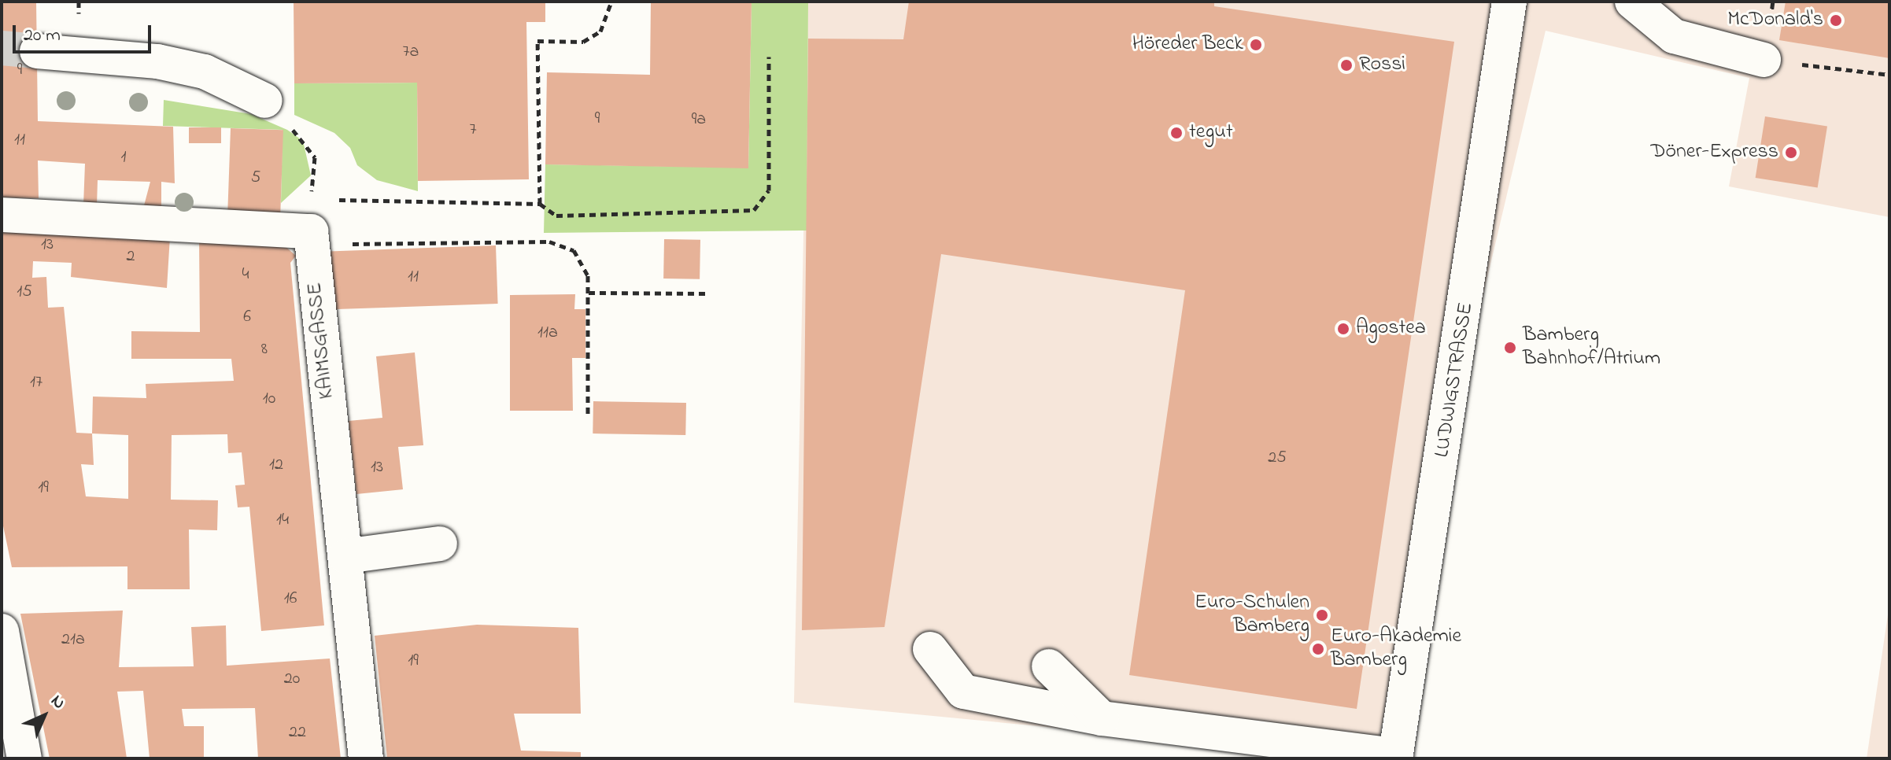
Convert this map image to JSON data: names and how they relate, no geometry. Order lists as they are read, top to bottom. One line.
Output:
{"streets":{"street":["KAIMSGASSE","LUDWIGSTRASSE"]},"places":["McDonald's","Höreder Beck","Rossi","tegut","Döner-Express","Agostea","Bamberg Bahnhof/Atrium","Euro-Schulen Bamberg","Euro-Akademie Bamberg"],"house_numbers":["7a","9","9","9a","7","11","1","5","13","2","4","11","15","6","11a","8","17","10","25","12","13","19","14","16","21a","19","20","22"],"scale_bar":"20 m","north":"top right"}
